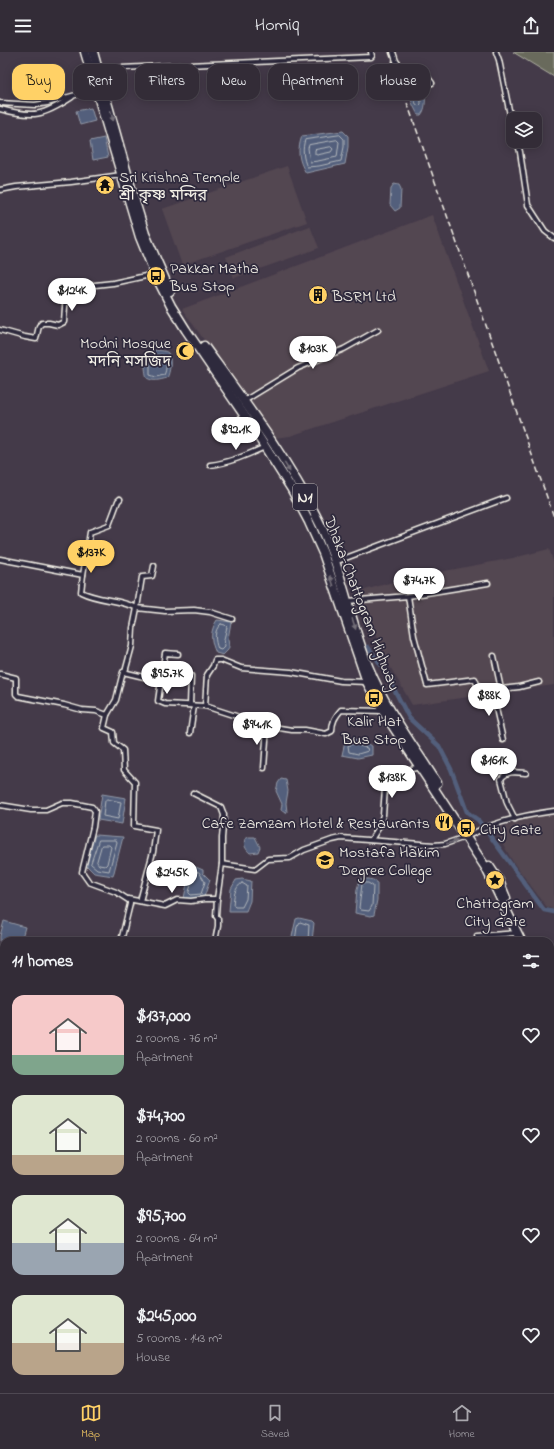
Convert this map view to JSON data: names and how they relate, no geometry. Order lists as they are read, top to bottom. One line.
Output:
{"streets":{"highway":["N1","Dhaka-Chattogram Highway"]},"places":{"temple":["Sri Krishna Temple শ্রী কৃষ্ণ মন্দির"],"bus stop":["Pakkar Matha Bus Stop","Kalir Hat Bus Stop","City Gate"],"building":["BSRM Ltd"],"mosque":["Modni Mosque মদনি মসজিদ"],"restaurant":["Cafe Zamzam Hotel & Restaurants"],"school or university":["Mostafa Hakim Degree College"],"place":["Chattogram City Gate"]},"page":{"header":"Homiq","chip":["Buy","Rent","Filters","New","Apartment","House"],"price":["$124K","$103K","$92.1K","$137K","$74.7K","$95.7K","$88K","$94.1K","$161K","$138K","$245K"],"heading":"11 homes","list":[{"name":"$137,000","note":"2 rooms · 76 m² · Apartment"},{"name":"$74,700","note":"2 rooms · 60 m² · Apartment"},{"name":"$95,700","note":"2 rooms · 64 m² · Apartment"},{"name":"$245,000","note":"5 rooms · 143 m² · House"}],"tabs":["Map","Saved","Home"]}}
